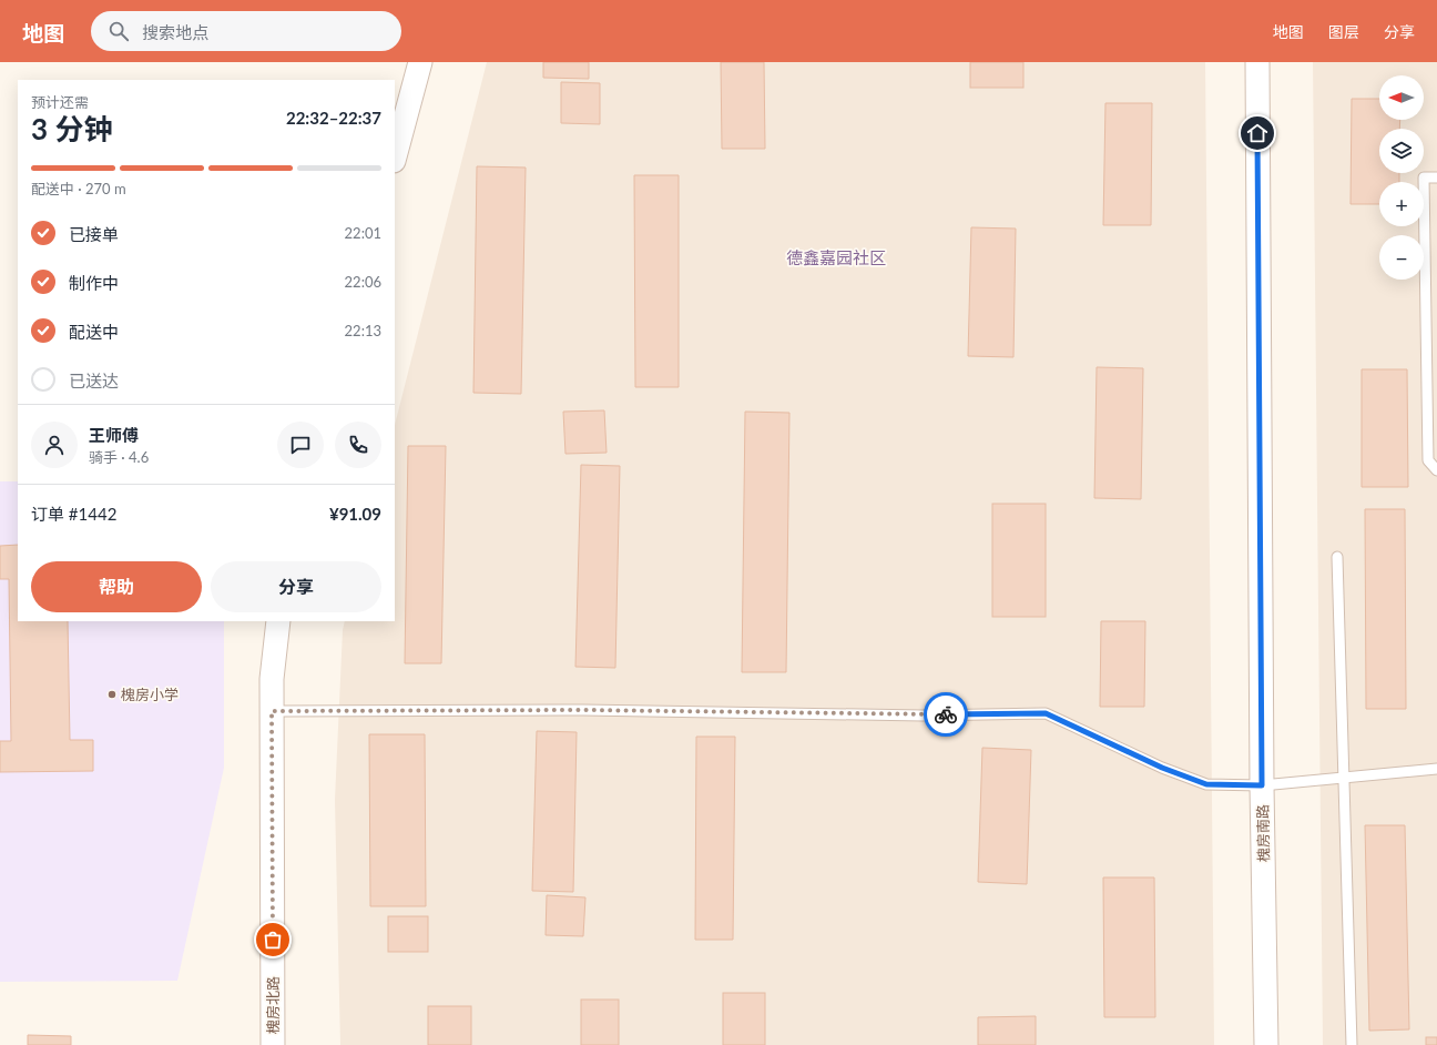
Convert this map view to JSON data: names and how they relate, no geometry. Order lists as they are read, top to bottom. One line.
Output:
{"streets":{"street":["槐房南路","槐房北路"]},"districts":["德鑫嘉园社区"],"places":["槐房小学"],"north":"left","page":{"header":"地图","search":"搜索地点","nav":["地图","图层","分享"],"map_buttons":["+","−"],"heading":["3 分钟","预计还需","22:32–22:37"],"panel":["王师傅","骑手 · 4.6","订单 #1442","¥91.09"],"bar":"配送中 · 270 m","list":[["已接单","22:01"],["制作中","22:06"],["配送中","22:13"],"已送达"],"buttons":["帮助","分享"]}}
